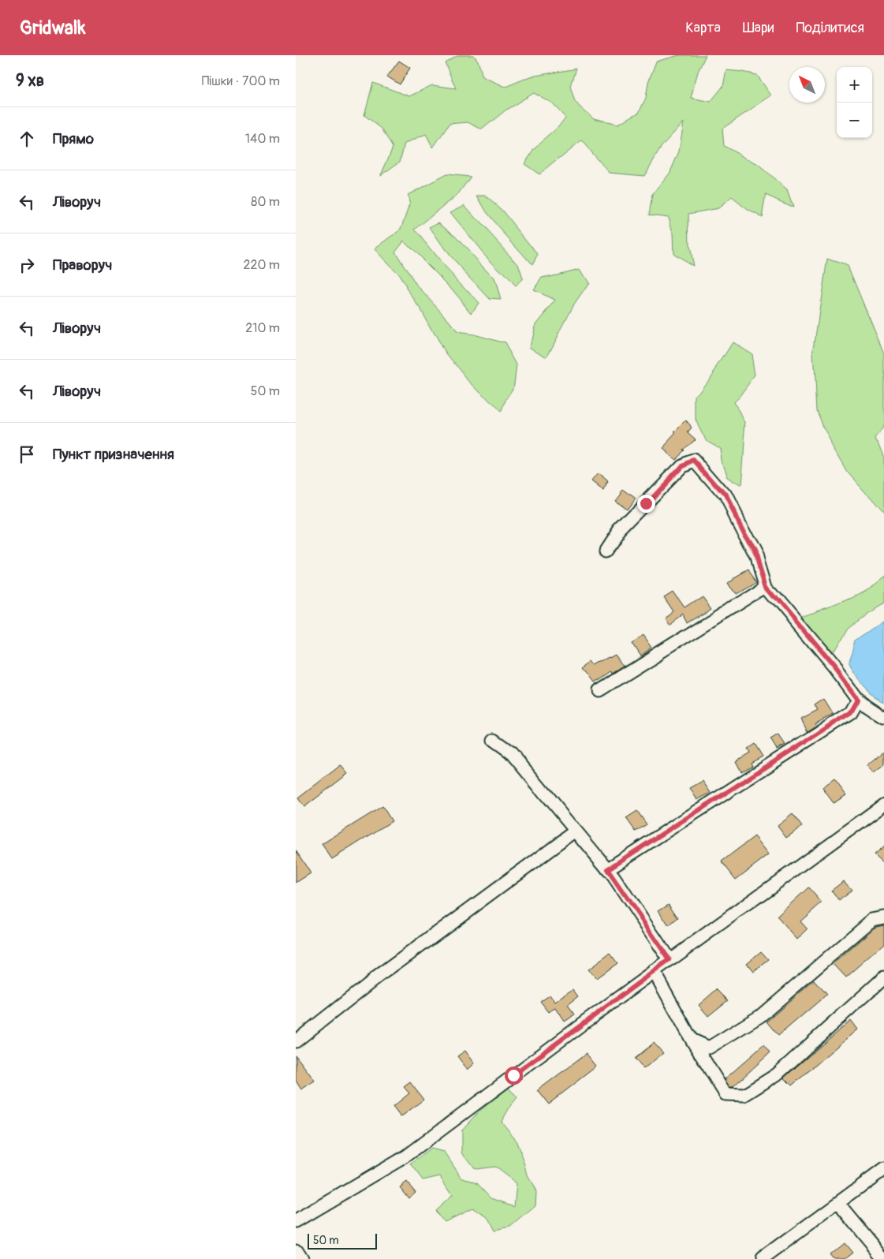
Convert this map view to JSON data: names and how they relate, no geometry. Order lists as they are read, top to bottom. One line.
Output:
{"scale_bar":"50 m","north":"top left","page":{"header":"Gridwalk","nav":["Карта","Шари","Поділитися"],"heading":["9 хв","Пішки · 700 m"],"map_buttons":["+","−"],"list":[["Прямо","140 m"],["Ліворуч","80 m"],["Праворуч","220 m"],["Ліворуч","210 m"],["Ліворуч","50 m"],"Пункт призначення"],"scale":"50 m"}}
